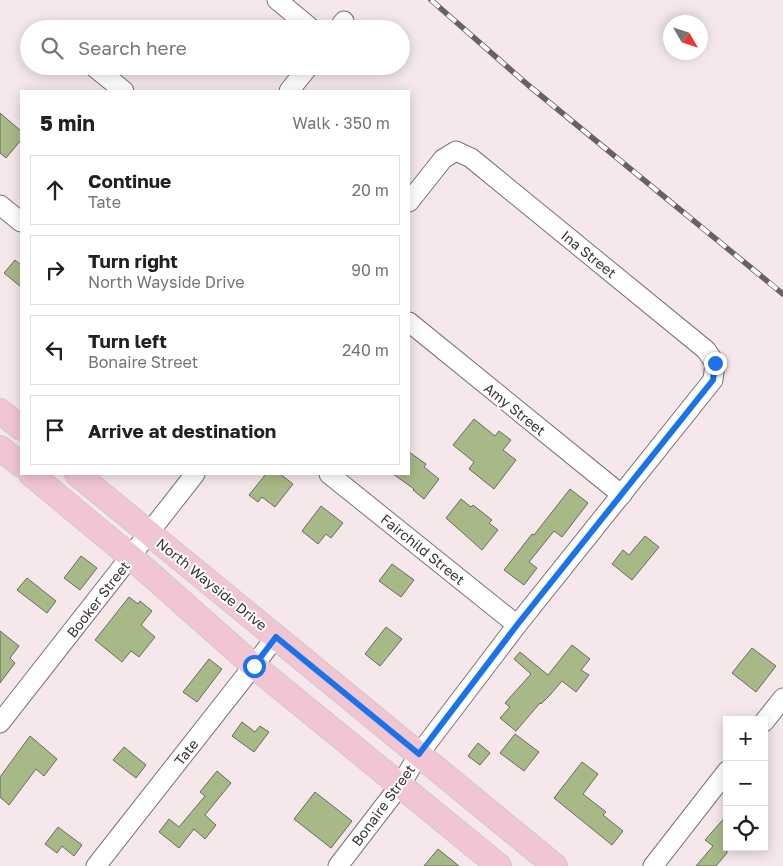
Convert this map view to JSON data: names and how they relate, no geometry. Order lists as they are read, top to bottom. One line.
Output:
{"streets":{"main road":["North Wayside Drive"],"street":["Ina Street","Amy Street","Fairchild Street","Booker Street","Tate","Bonaire Street"]},"crossings":[["Ina Street","Bonaire Street"],["Amy Street","Bonaire Street"],["Fairchild Street","Bonaire Street"],["North Wayside Drive","Booker Street"],["North Wayside Drive","Tate"],["North Wayside Drive","Bonaire Street"]],"north":"bottom right","page":{"search":"Search here","heading":["5 min","Walk · 350 m"],"list":[["Continue","Tate","20 m"],["Turn right","North Wayside Drive","90 m"],["Turn left","Bonaire Street","240 m"],"Arrive at destination"],"map_buttons":["+","−"]}}
